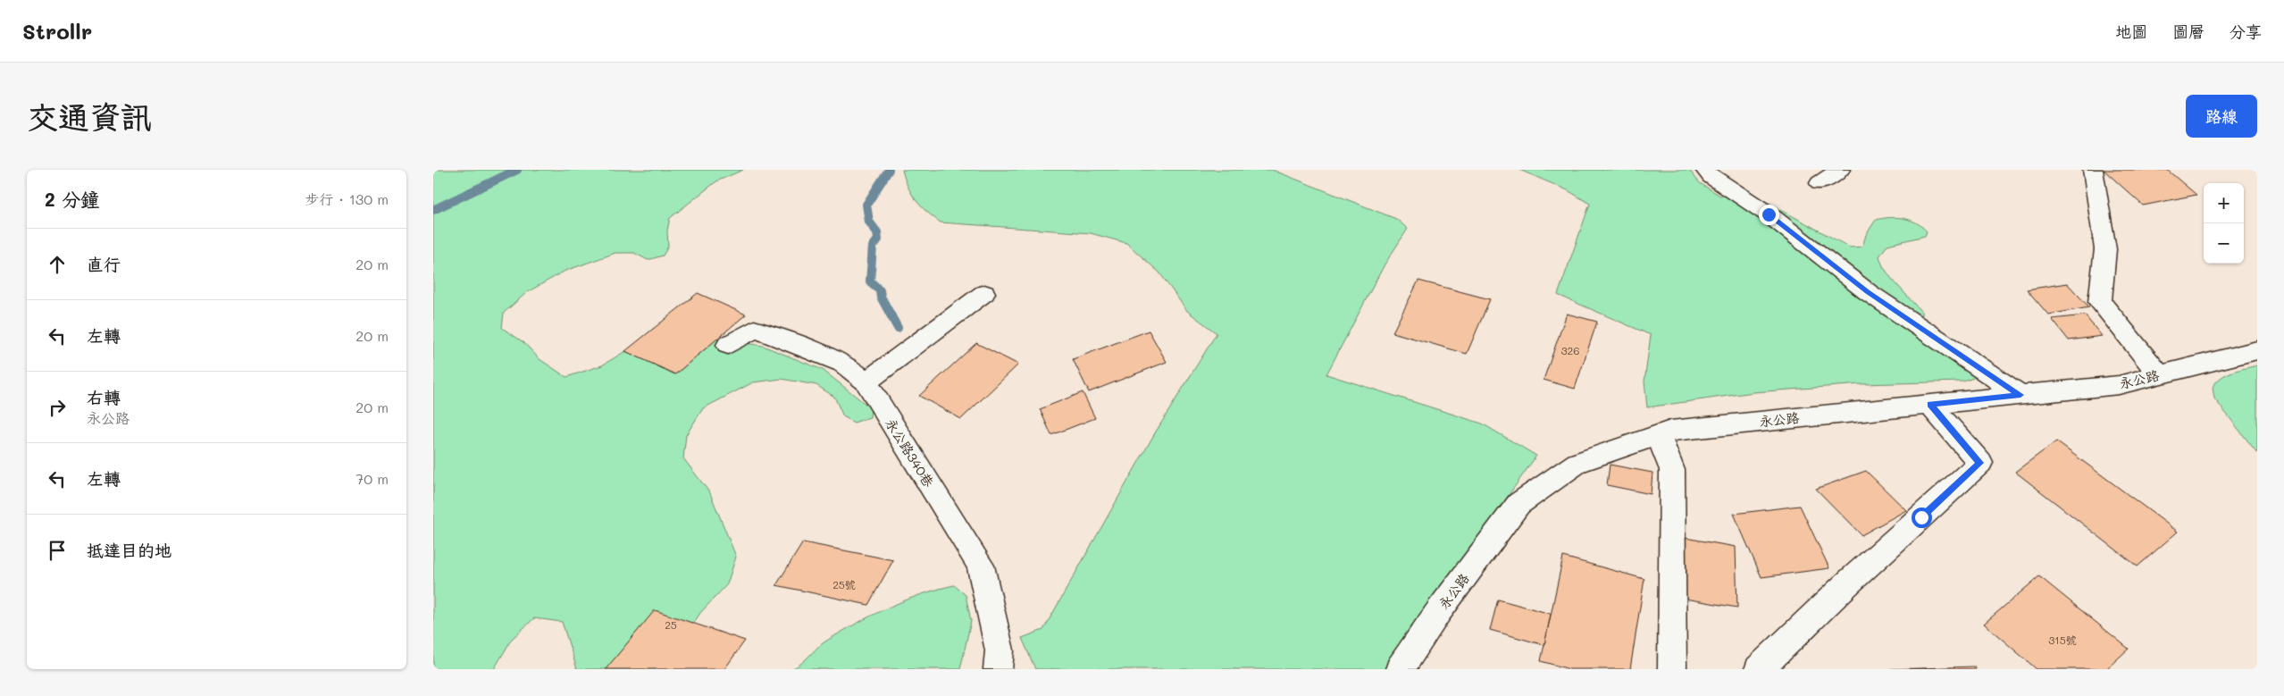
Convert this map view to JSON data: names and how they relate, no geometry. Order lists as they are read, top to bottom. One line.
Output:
{"streets":{"street":["永公路","永公路340巷"]},"house_numbers":["326","25號","25","315號"],"page":{"header":"Strollr","nav":["地圖","圖層","分享"],"buttons":"路線","title":"交通資訊","heading":["2 分鐘","步行 · 130 m"],"map_buttons":["+","−"],"list":[["直行","20 m"],["左轉","20 m"],["右轉","永公路","20 m"],["左轉","70 m"],"抵達目的地"]}}
